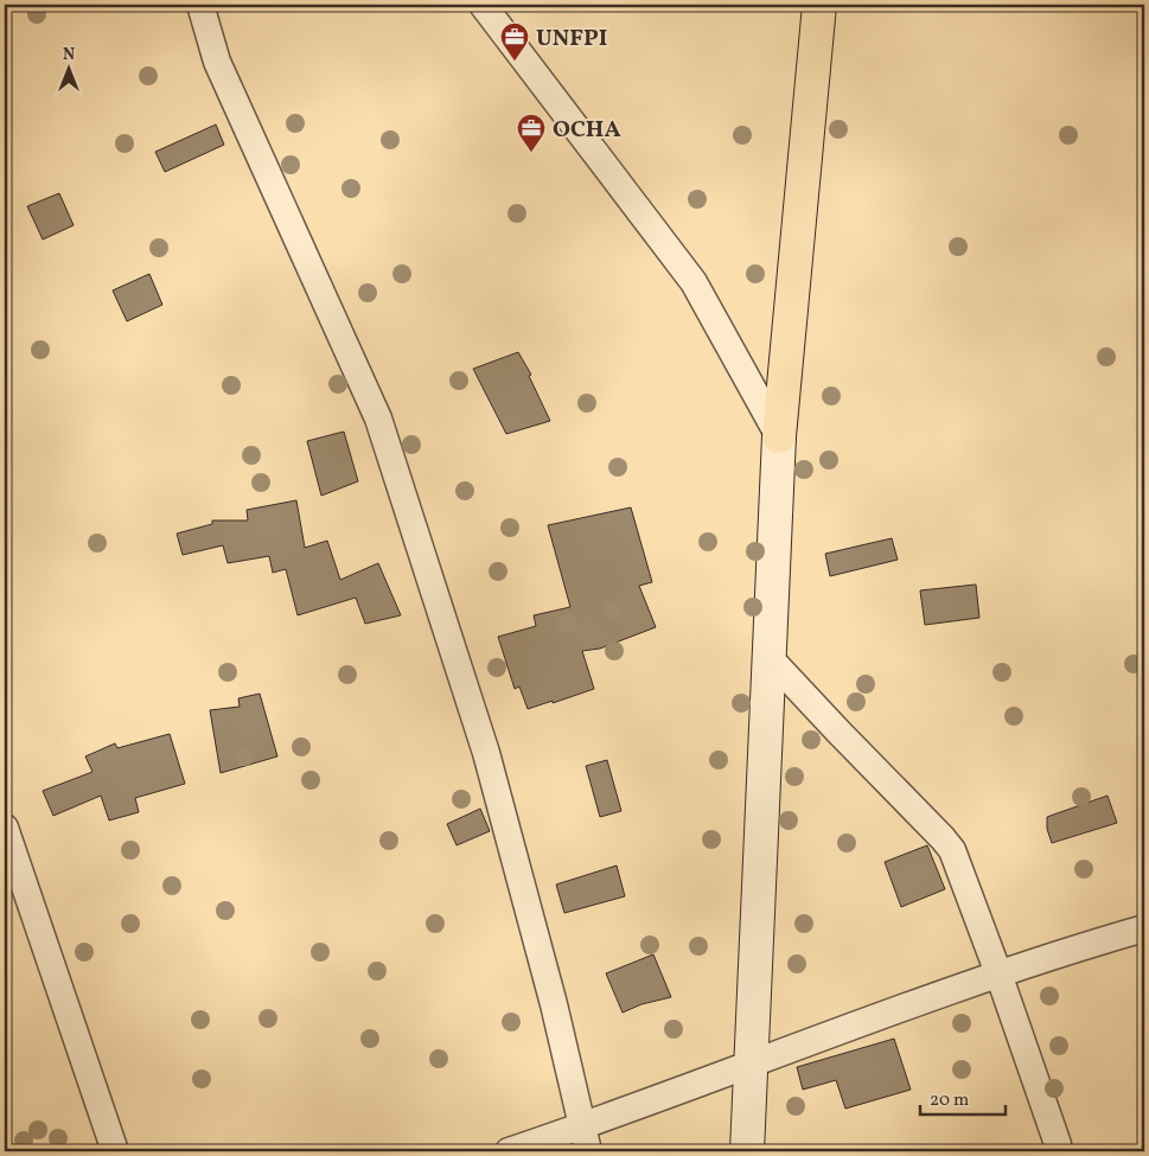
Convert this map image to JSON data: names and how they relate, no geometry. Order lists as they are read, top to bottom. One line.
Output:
{"places":{"office":["UNFPI","OCHA"]},"scale_bar":"20 m","north":"top"}
